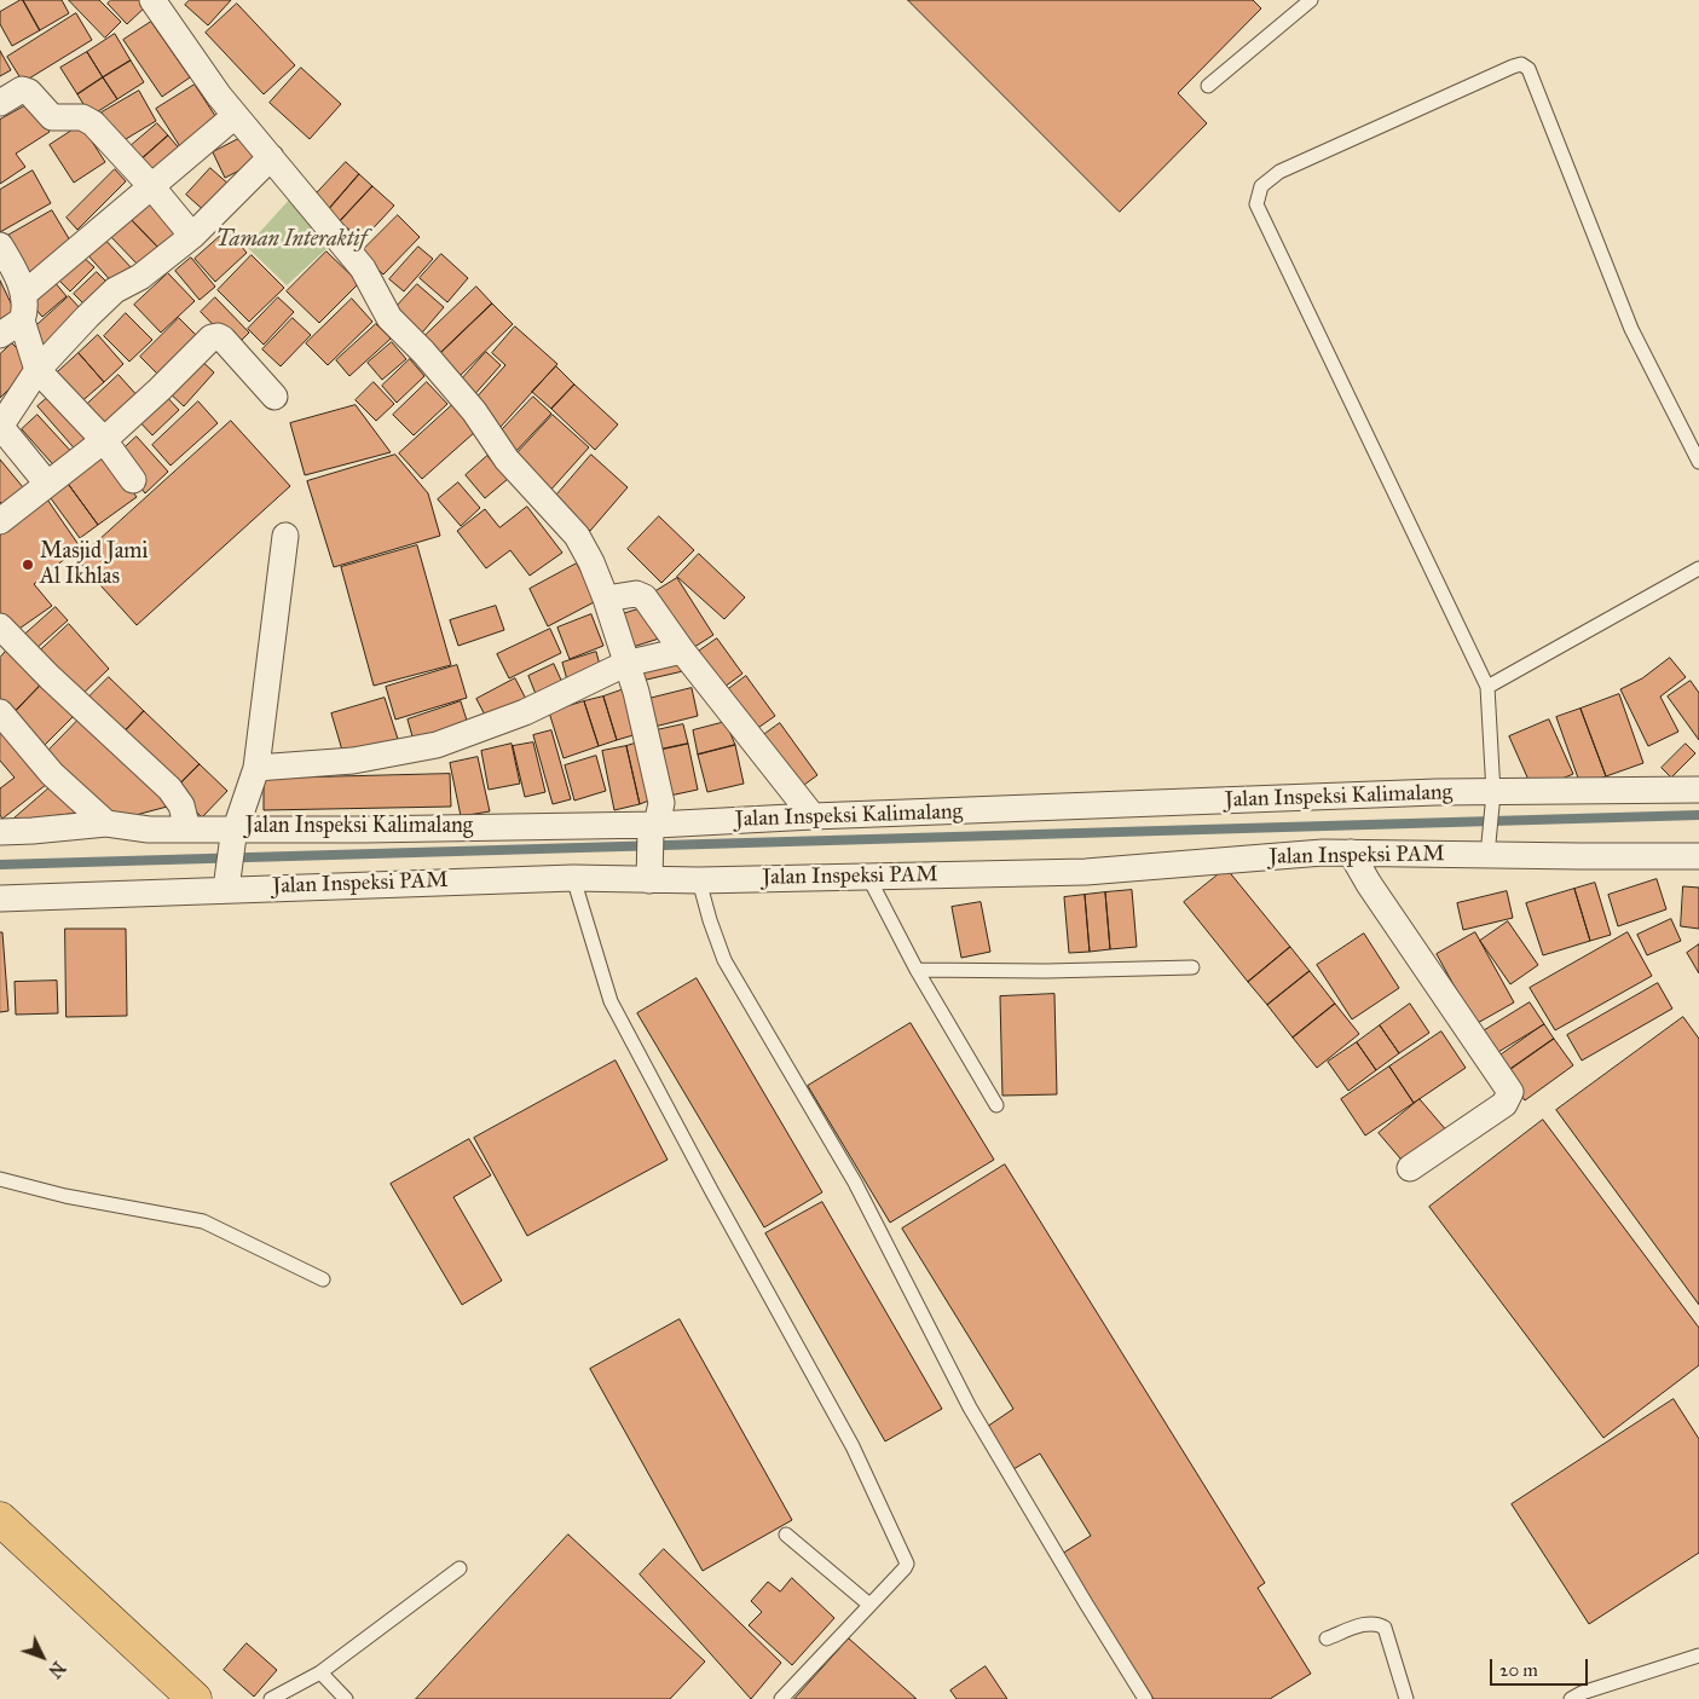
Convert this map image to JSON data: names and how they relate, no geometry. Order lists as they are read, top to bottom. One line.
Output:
{"streets":{"street":["Jalan Inspeksi Kalimalang","Jalan Inspeksi PAM"]},"parks":["Taman Interaktif"],"places":["Masjid Jami Al Ikhlas"],"scale_bar":"20 m","north":"bottom right"}
